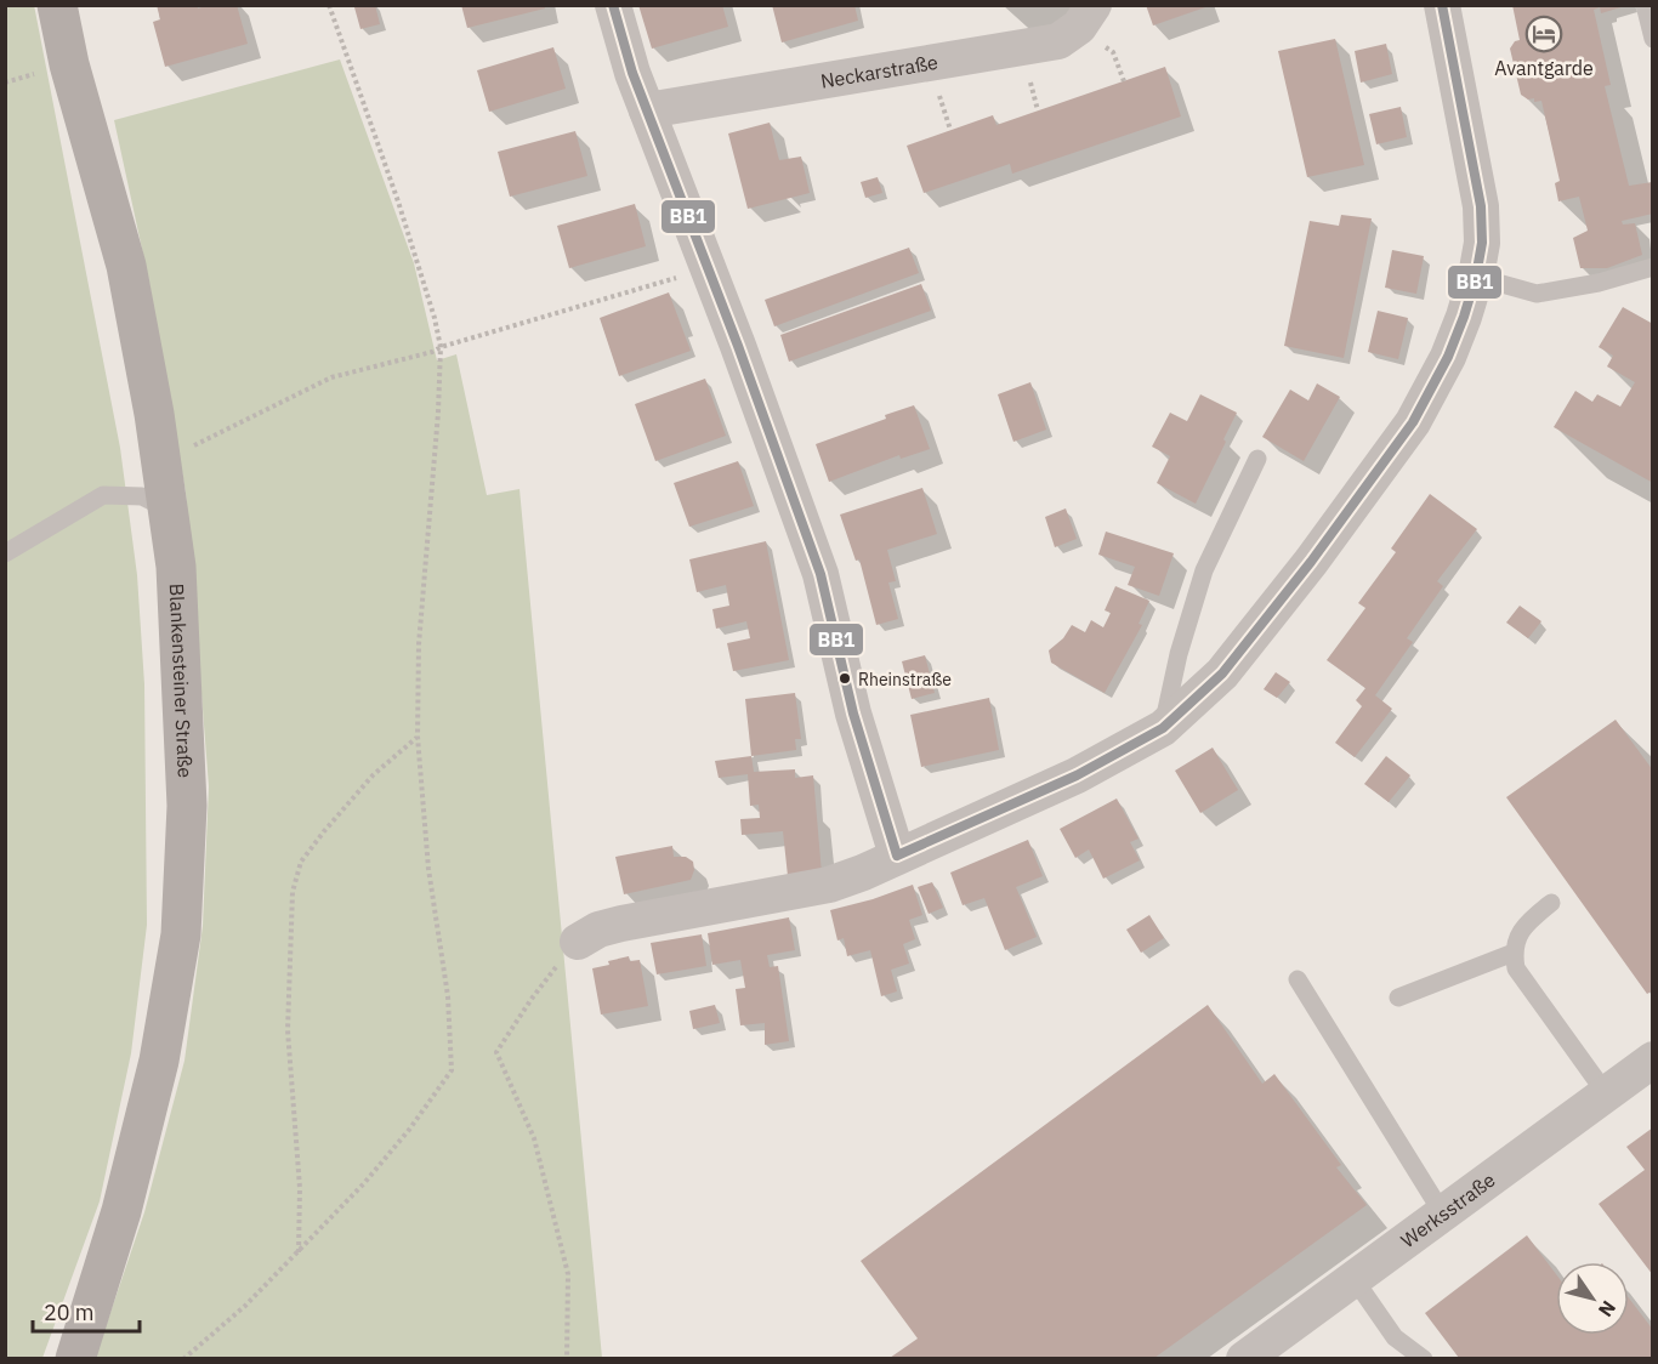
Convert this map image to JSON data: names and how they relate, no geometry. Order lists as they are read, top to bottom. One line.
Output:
{"streets":{"main road":["Blankensteiner Straße"],"street":["Neckarstraße","Werksstraße"]},"places":{"hotel":["Avantgarde"],"other":["Rheinstraße"]},"lines":["transit line BB1"],"scale_bar":"20 m","north":"bottom right"}
